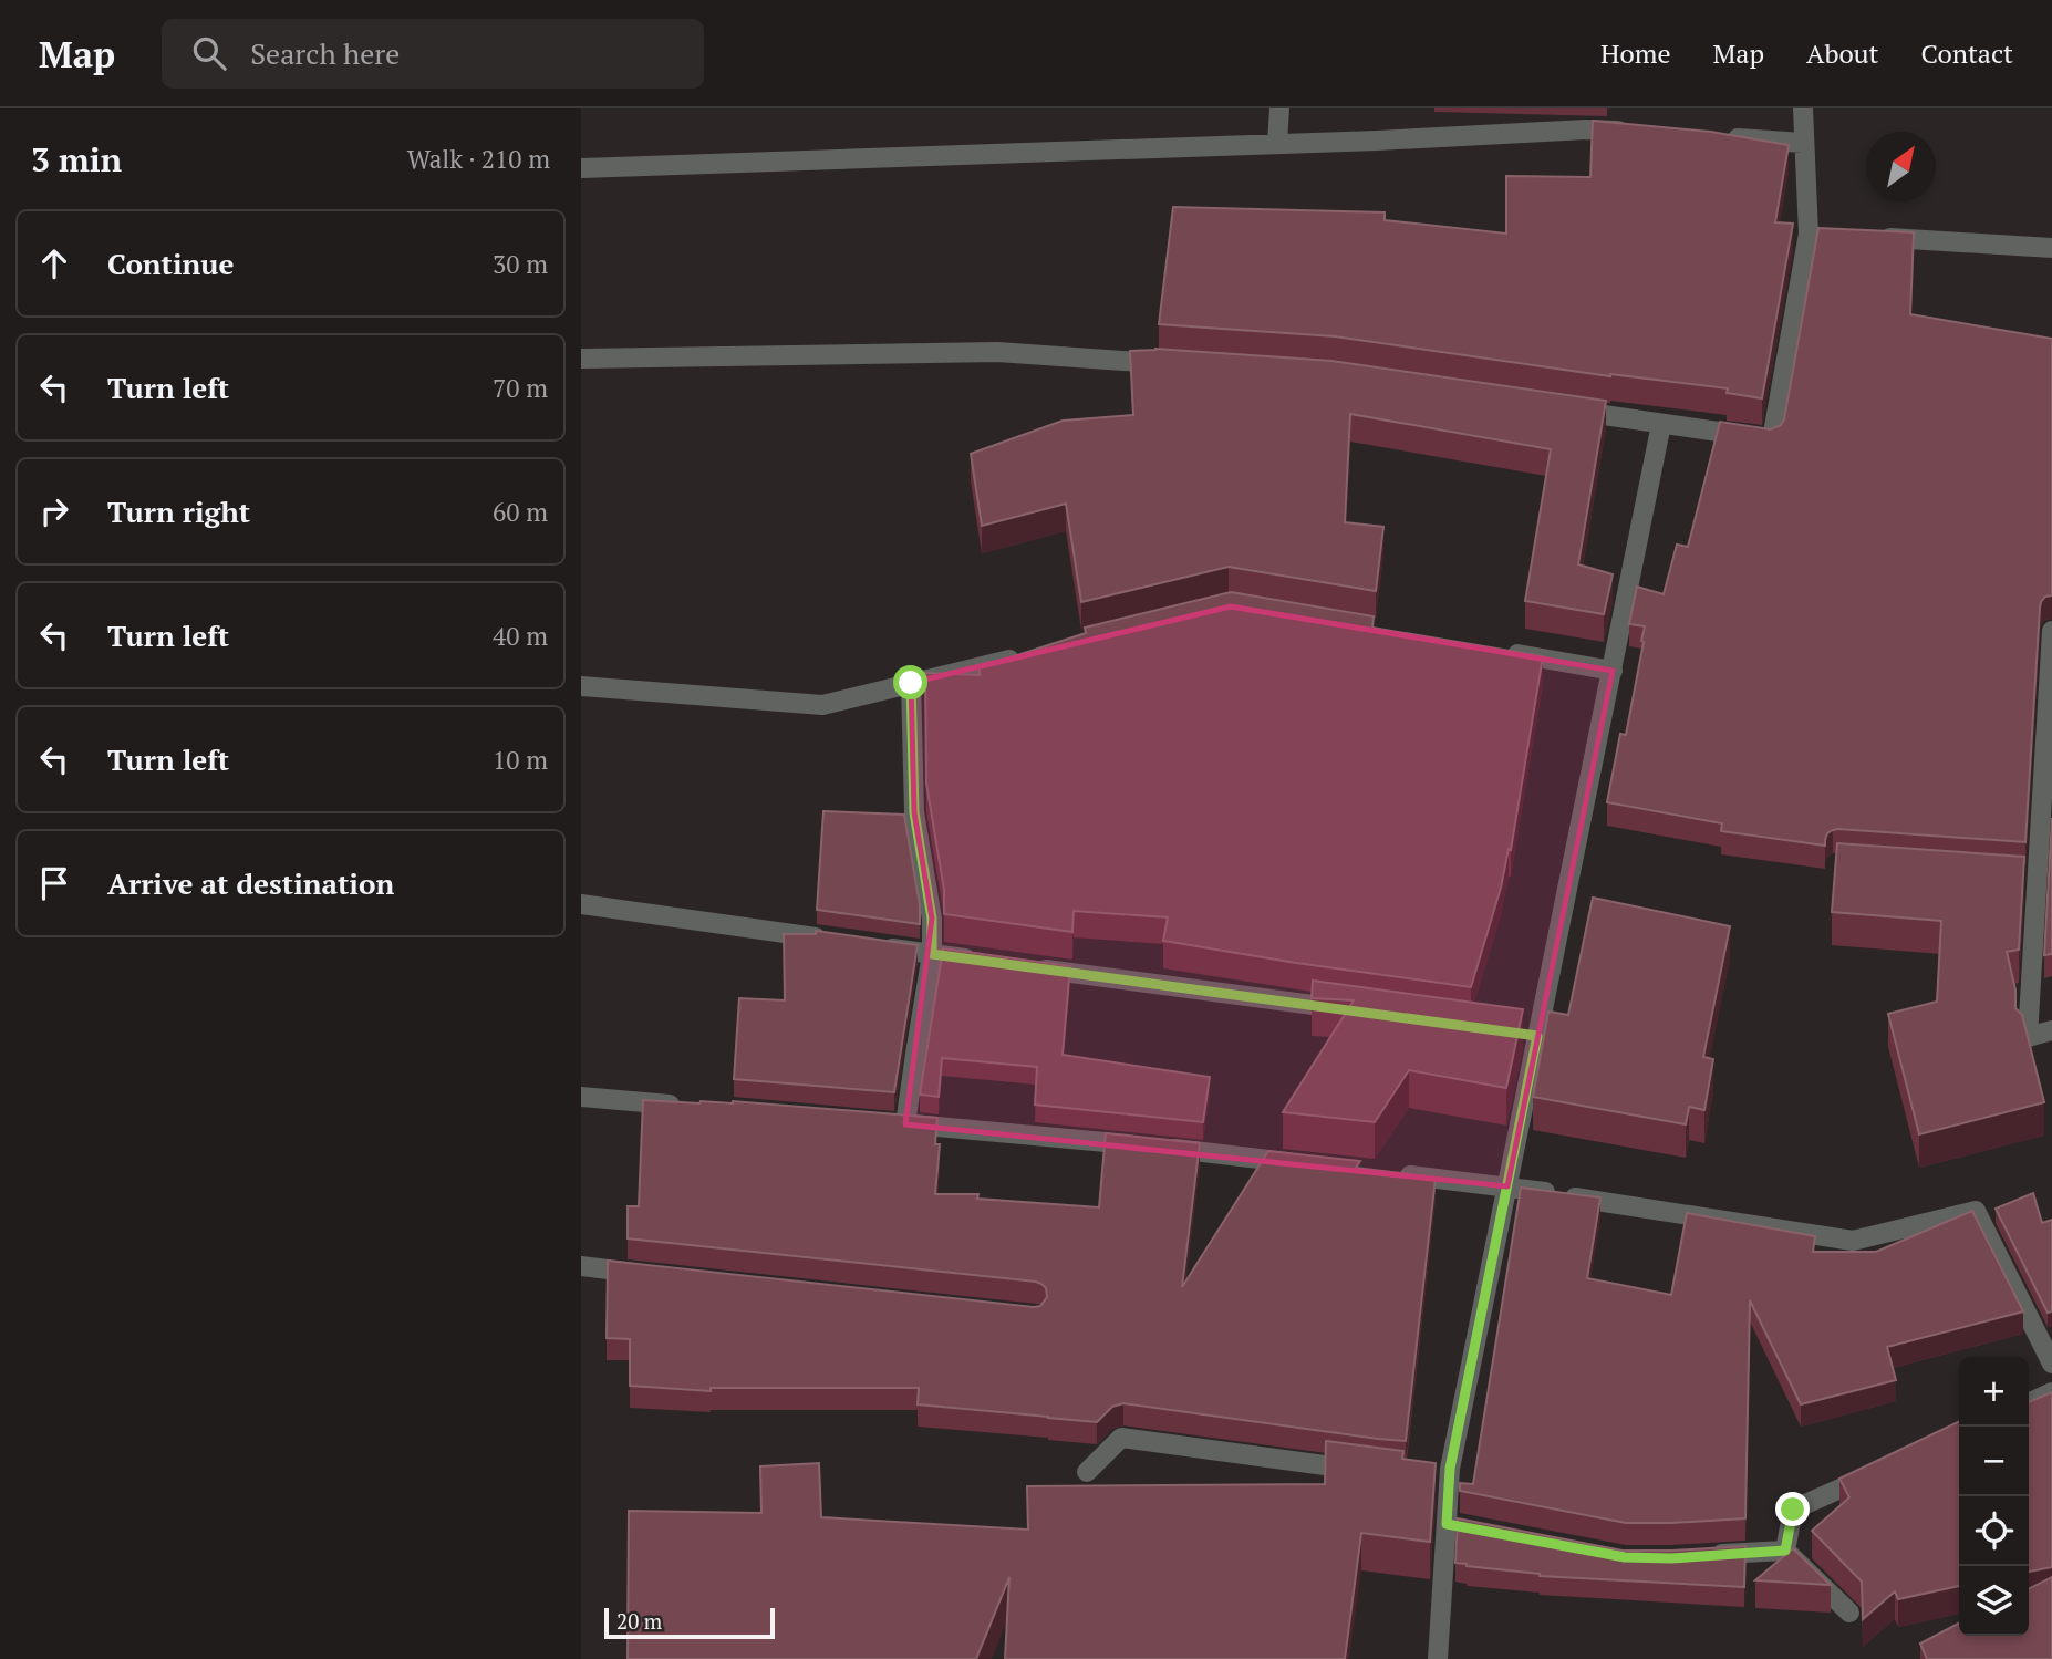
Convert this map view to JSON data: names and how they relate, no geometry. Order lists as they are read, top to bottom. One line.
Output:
{"scale_bar":"20 m","north":"top right","page":{"header":"Map","search":"Search here","nav":["Home","Map","About","Contact"],"heading":["3 min","Walk · 210 m"],"list":[["Continue","30 m"],["Turn left","70 m"],["Turn right","60 m"],["Turn left","40 m"],["Turn left","10 m"],"Arrive at destination"],"map_buttons":["+","−"],"scale":"20 m"}}
